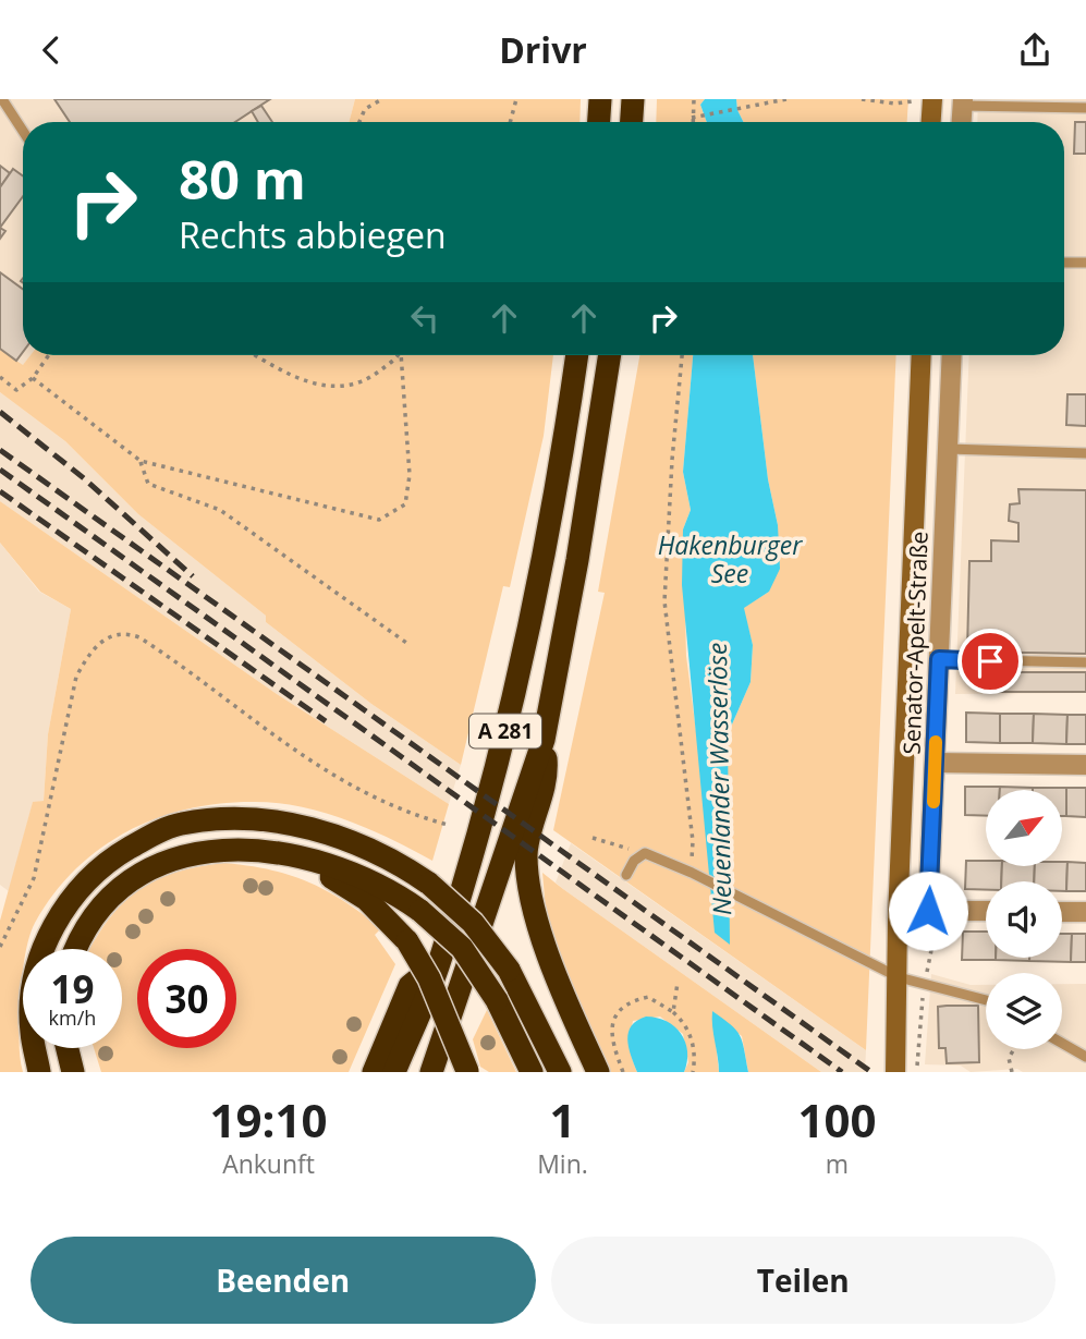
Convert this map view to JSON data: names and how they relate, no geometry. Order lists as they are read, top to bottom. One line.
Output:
{"streets":{"highway":["A 281"],"street":["Senator-Apelt-Straße"]},"water":["Hakenburger See","Neuenlander Wasserlöse"],"north":"top right","page":{"header":"Drivr","turn":["80 m","Rechts abbiegen"],"speed":"19 km/h","limit":"30","eta":["19:10","Ankunft","1","Min.","100","m"],"buttons":["Beenden","Teilen"]}}
